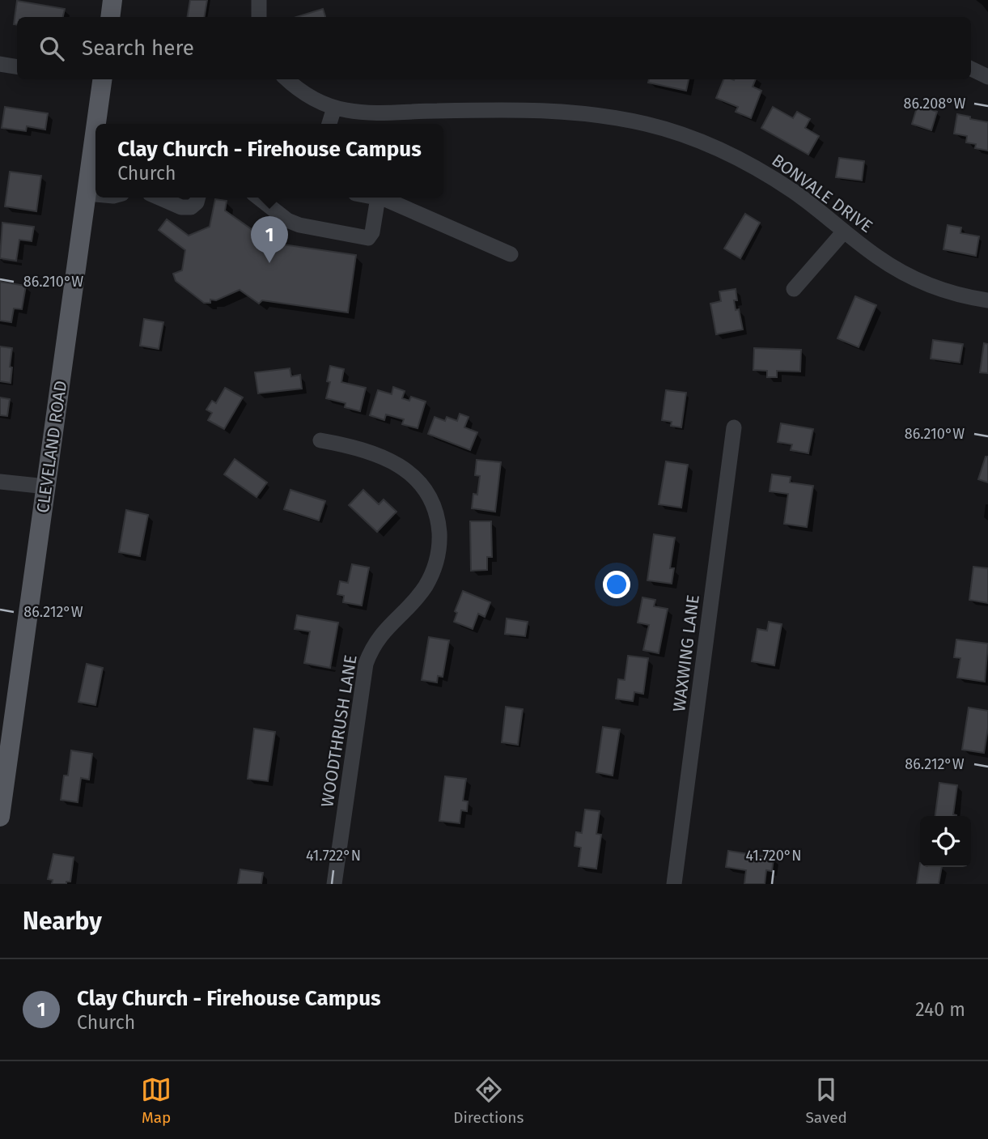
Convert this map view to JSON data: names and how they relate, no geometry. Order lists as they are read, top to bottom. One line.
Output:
{"streets":{"main road":["CLEVELAND ROAD"],"street":["BONVALE DRIVE","WAXWING LANE","WOODTHRUSH LANE"]},"page":{"search":"Search here","popup":["Clay Church - Firehouse Campus","Church"],"pins":"1","heading":"Nearby","list":[{"mark":"1","name":"Clay Church - Firehouse Campus","note":"Church","value":"240 m"}],"nav":["Map","Directions","Saved"]},"coordinates":["86.208°W","86.210°W","86.212°W","41.722°N","41.720°N"]}
